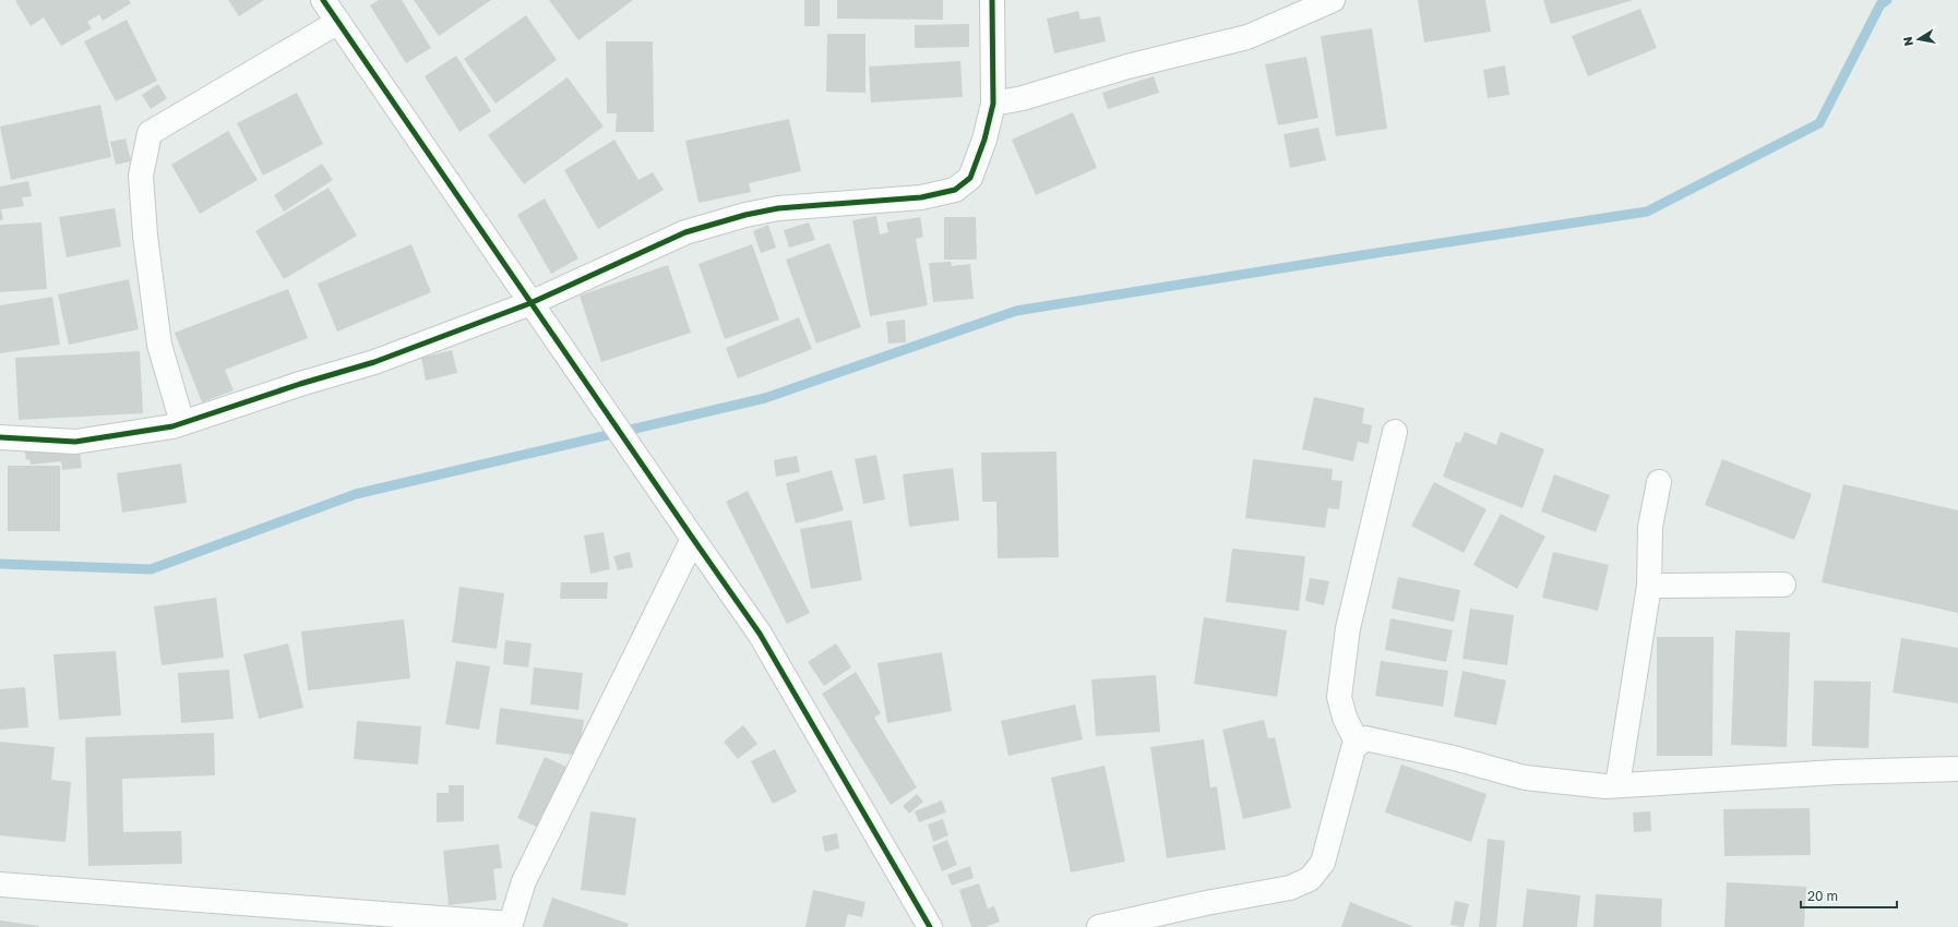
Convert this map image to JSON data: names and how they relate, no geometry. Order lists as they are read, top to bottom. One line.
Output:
{"scale_bar":"20 m","north":"left"}
